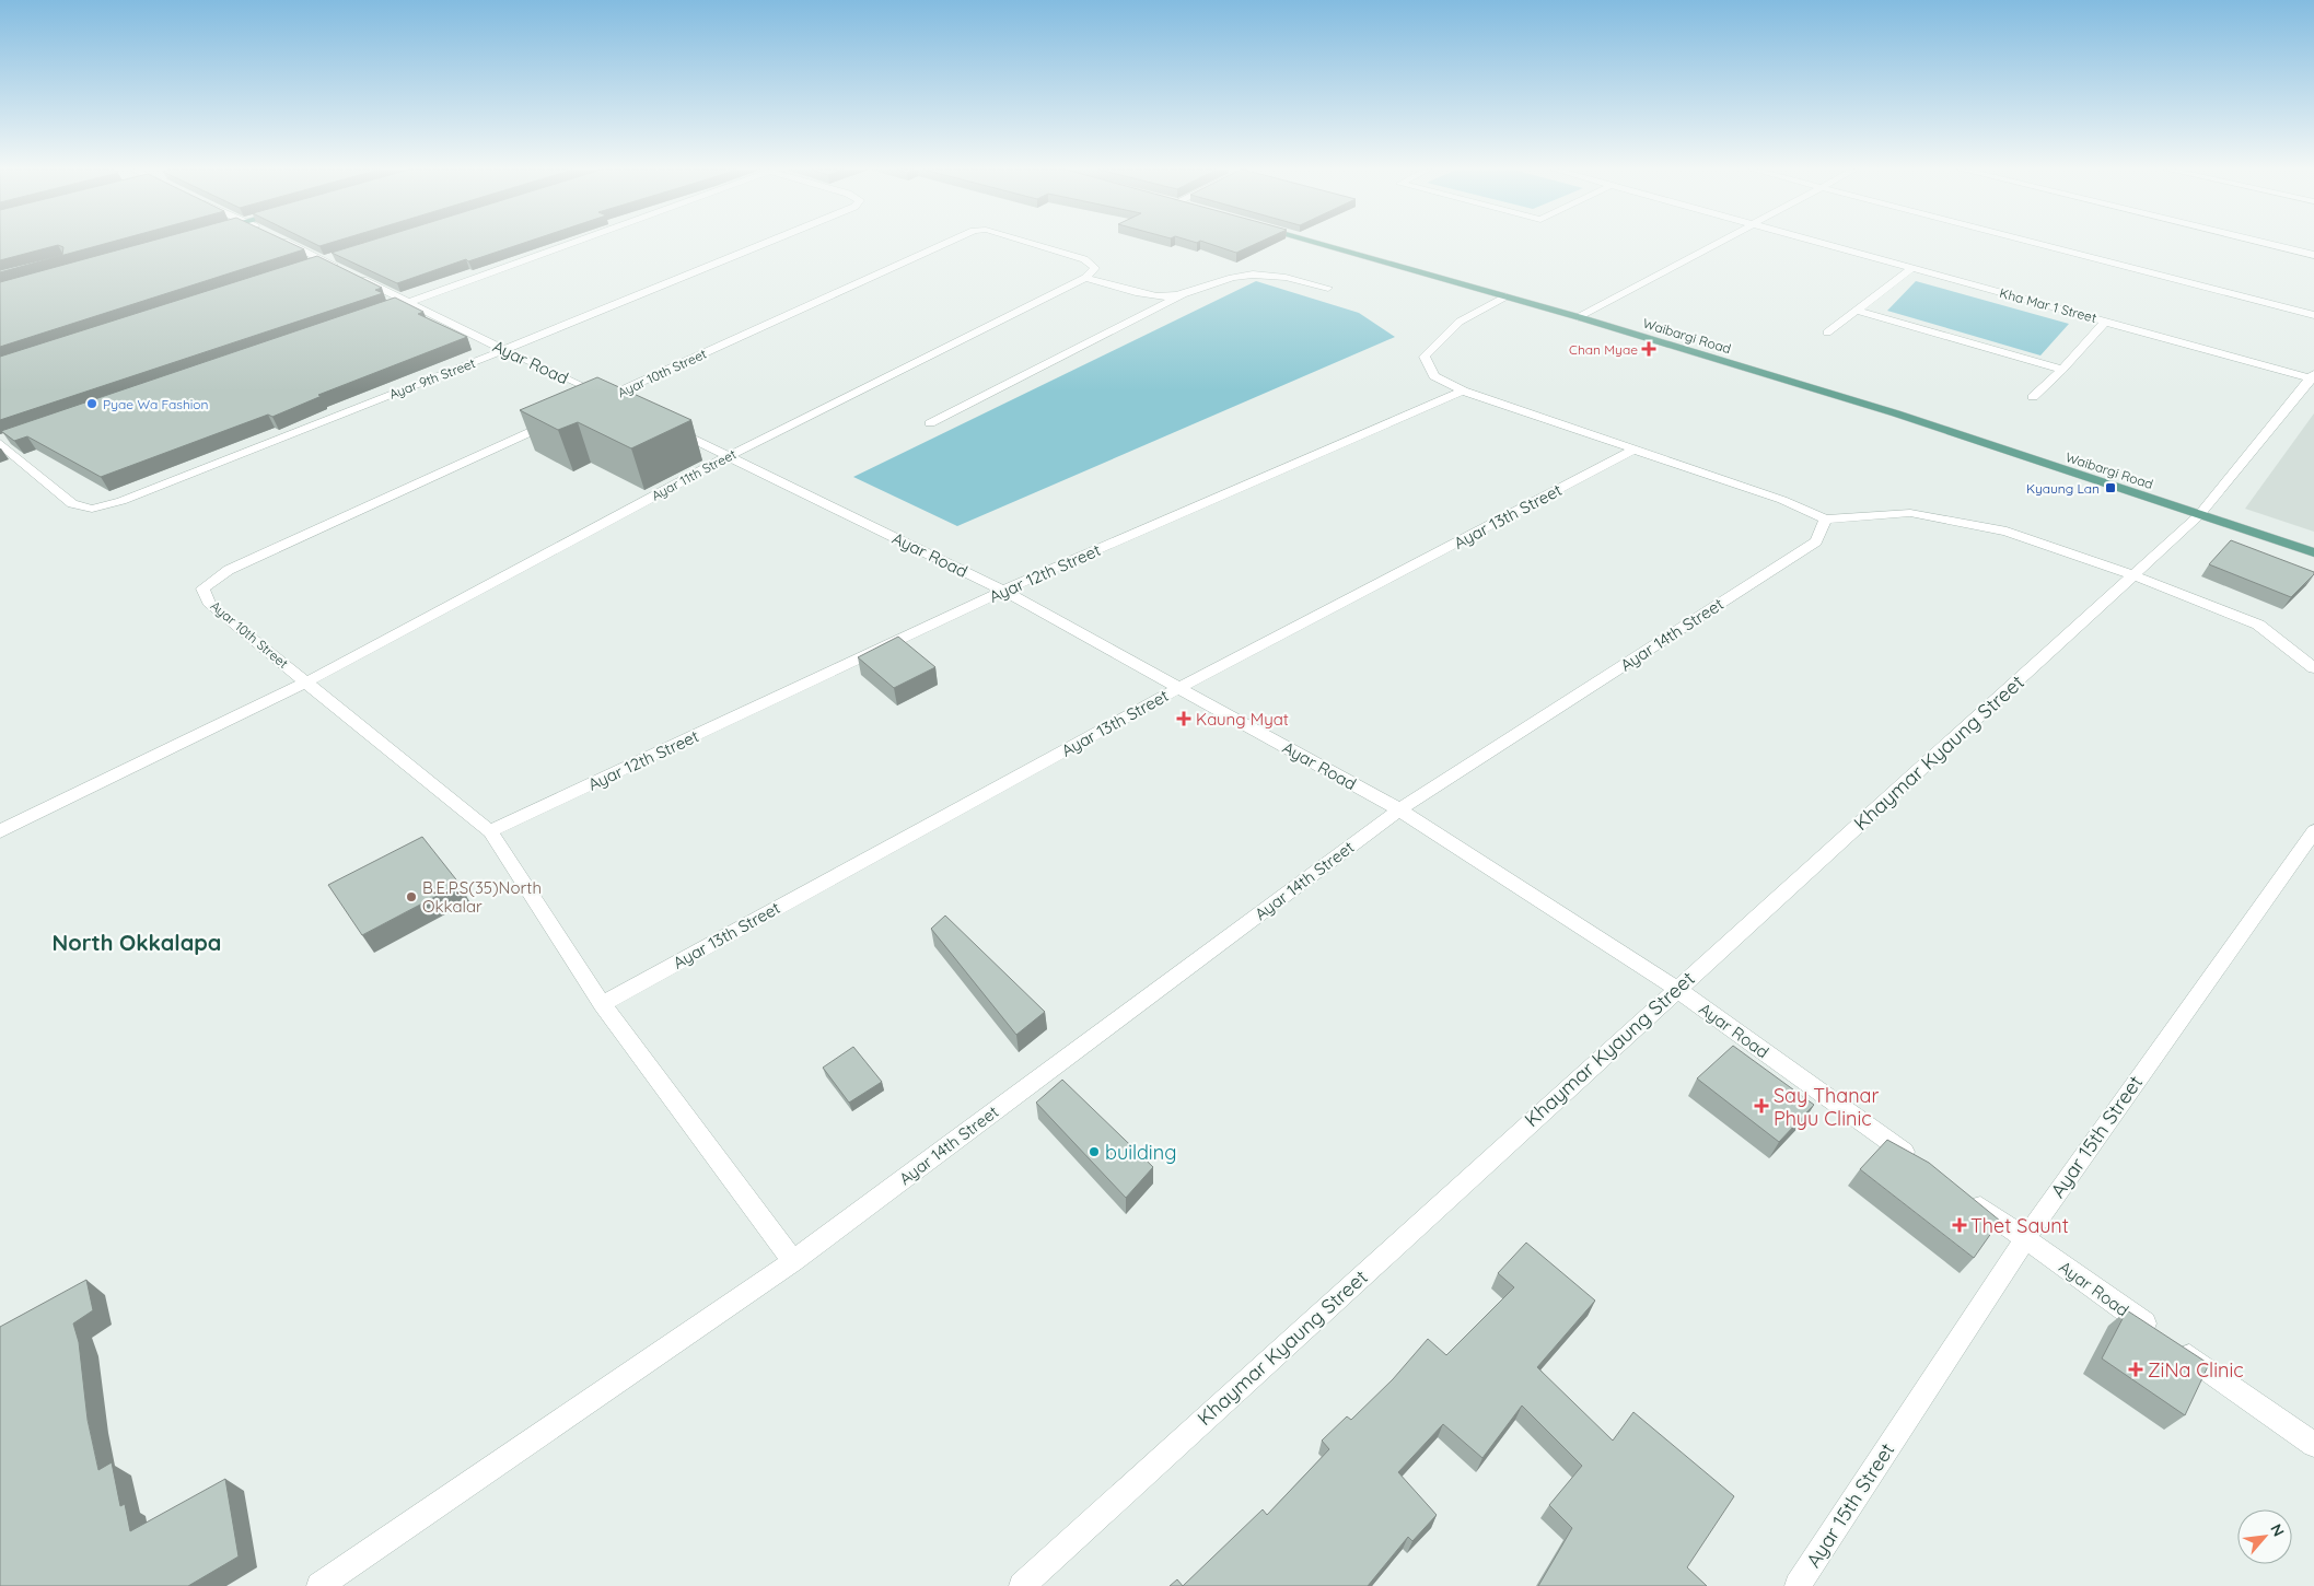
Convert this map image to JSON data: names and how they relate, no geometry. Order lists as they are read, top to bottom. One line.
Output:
{"streets":{"main road":["Waibargi Road"],"street":["Kha Mar 1 Street","Ayar Road","Ayar 10th Street","Ayar 9th Street","Ayar 11th Street","Ayar 13th Street","Ayar 12th Street","Ayar 14th Street","Khaymar Kyaung Street","Ayar 15th Street"]},"crossings":[["Kha Mar 1 Street","Khaymar Kyaung Street"],["Waibargi Road","Khaymar Kyaung Street"],["Ayar Road","Ayar 10th Street"],["Ayar Road","Ayar 9th Street"],["Ayar Road","Ayar 11th Street"],["Ayar Road","Ayar 13th Street"],["Ayar Road","Ayar 12th Street"],["Ayar Road","Ayar 14th Street"],["Ayar Road","Khaymar Kyaung Street"],["Ayar Road","Ayar 15th Street"],["Ayar 10th Street","Ayar 11th Street"]],"districts":["North Okkalapa"],"places":{"health":["Chan Myae","Kaung Myat","Say Thanar Phyu Clinic","Thet Saunt","ZiNa Clinic"],"other":["Pyae Wa Fashion","B.E.P.S(35)North Okkalar","building"],"transit":["Kyaung Lan"]},"north":"top right"}
